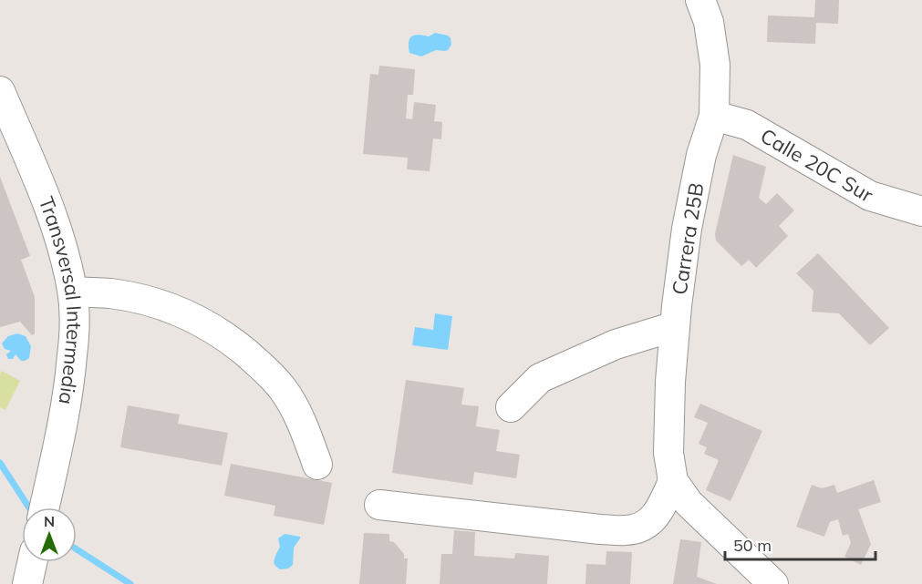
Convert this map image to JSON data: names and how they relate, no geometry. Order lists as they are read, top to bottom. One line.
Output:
{"streets":{"street":["Calle 20C Sur","Carrera 25B","Transversal Intermedia"]},"crossings":[["Calle 20C Sur","Carrera 25B"]],"scale_bar":"50 m","north":"top"}
